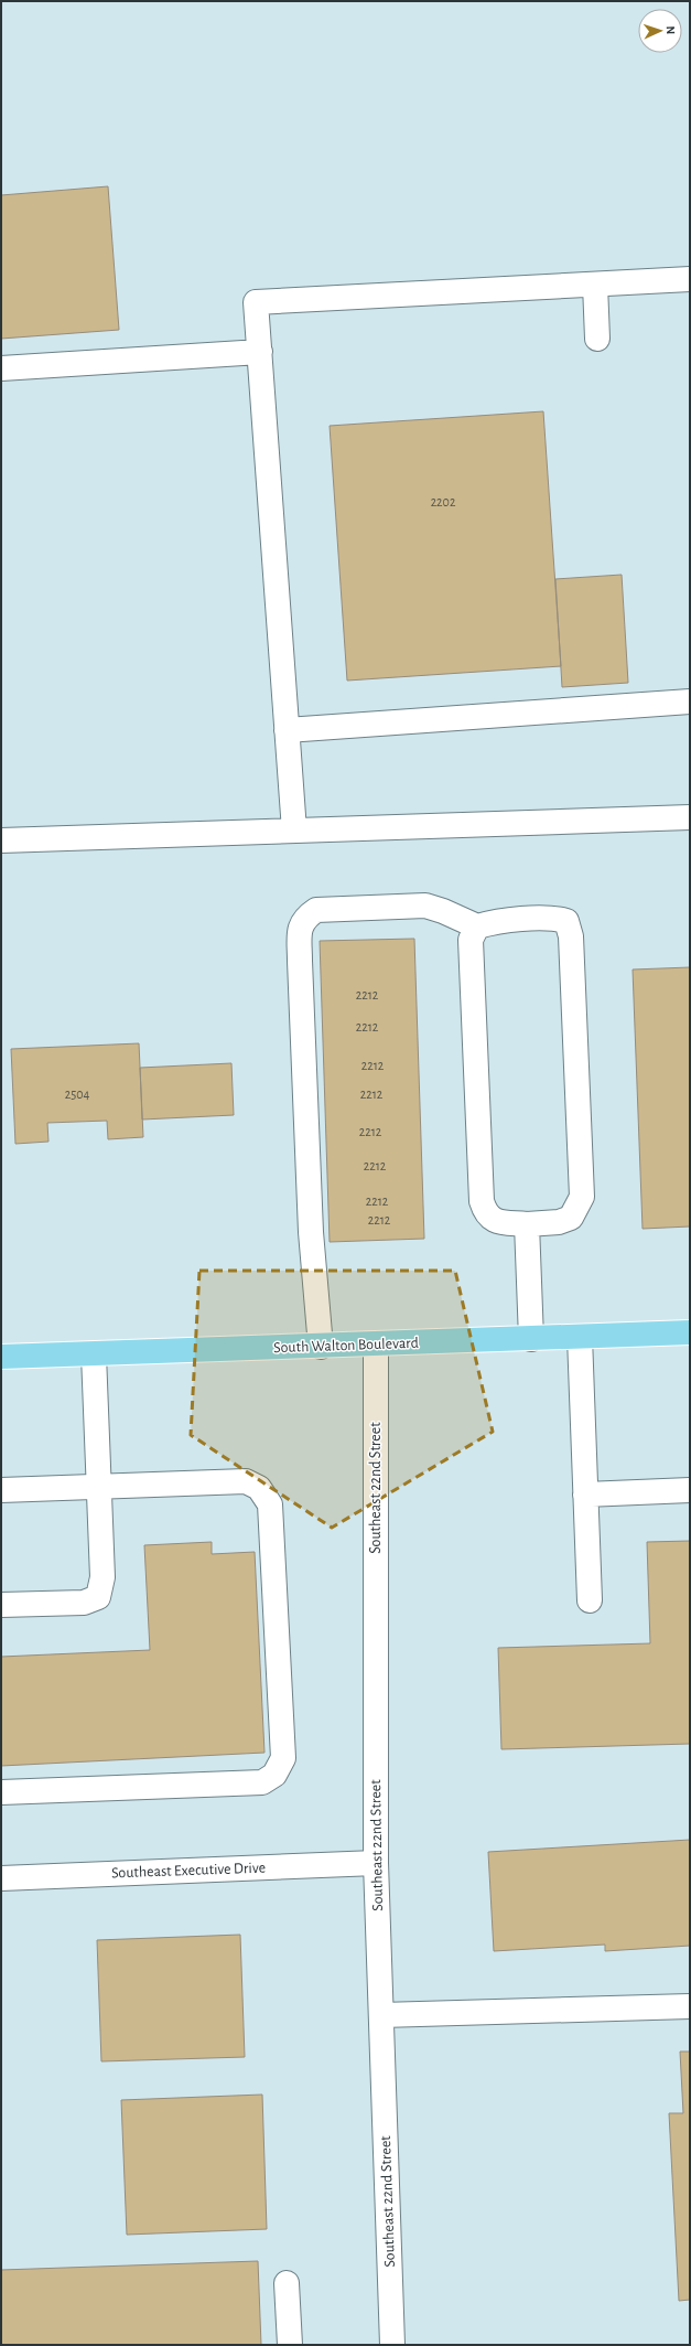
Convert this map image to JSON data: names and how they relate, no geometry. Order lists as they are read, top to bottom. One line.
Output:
{"streets":{"main road":["South Walton Boulevard"],"street":["Southeast 22nd Street","Southeast Executive Drive"]},"crossings":[["South Walton Boulevard","Southeast 22nd Street"],["Southeast 22nd Street","Southeast Executive Drive"]],"house_numbers":["2202","2212","2212","2212","2504","2212","2212","2212","2212","2212"],"north":"right"}
